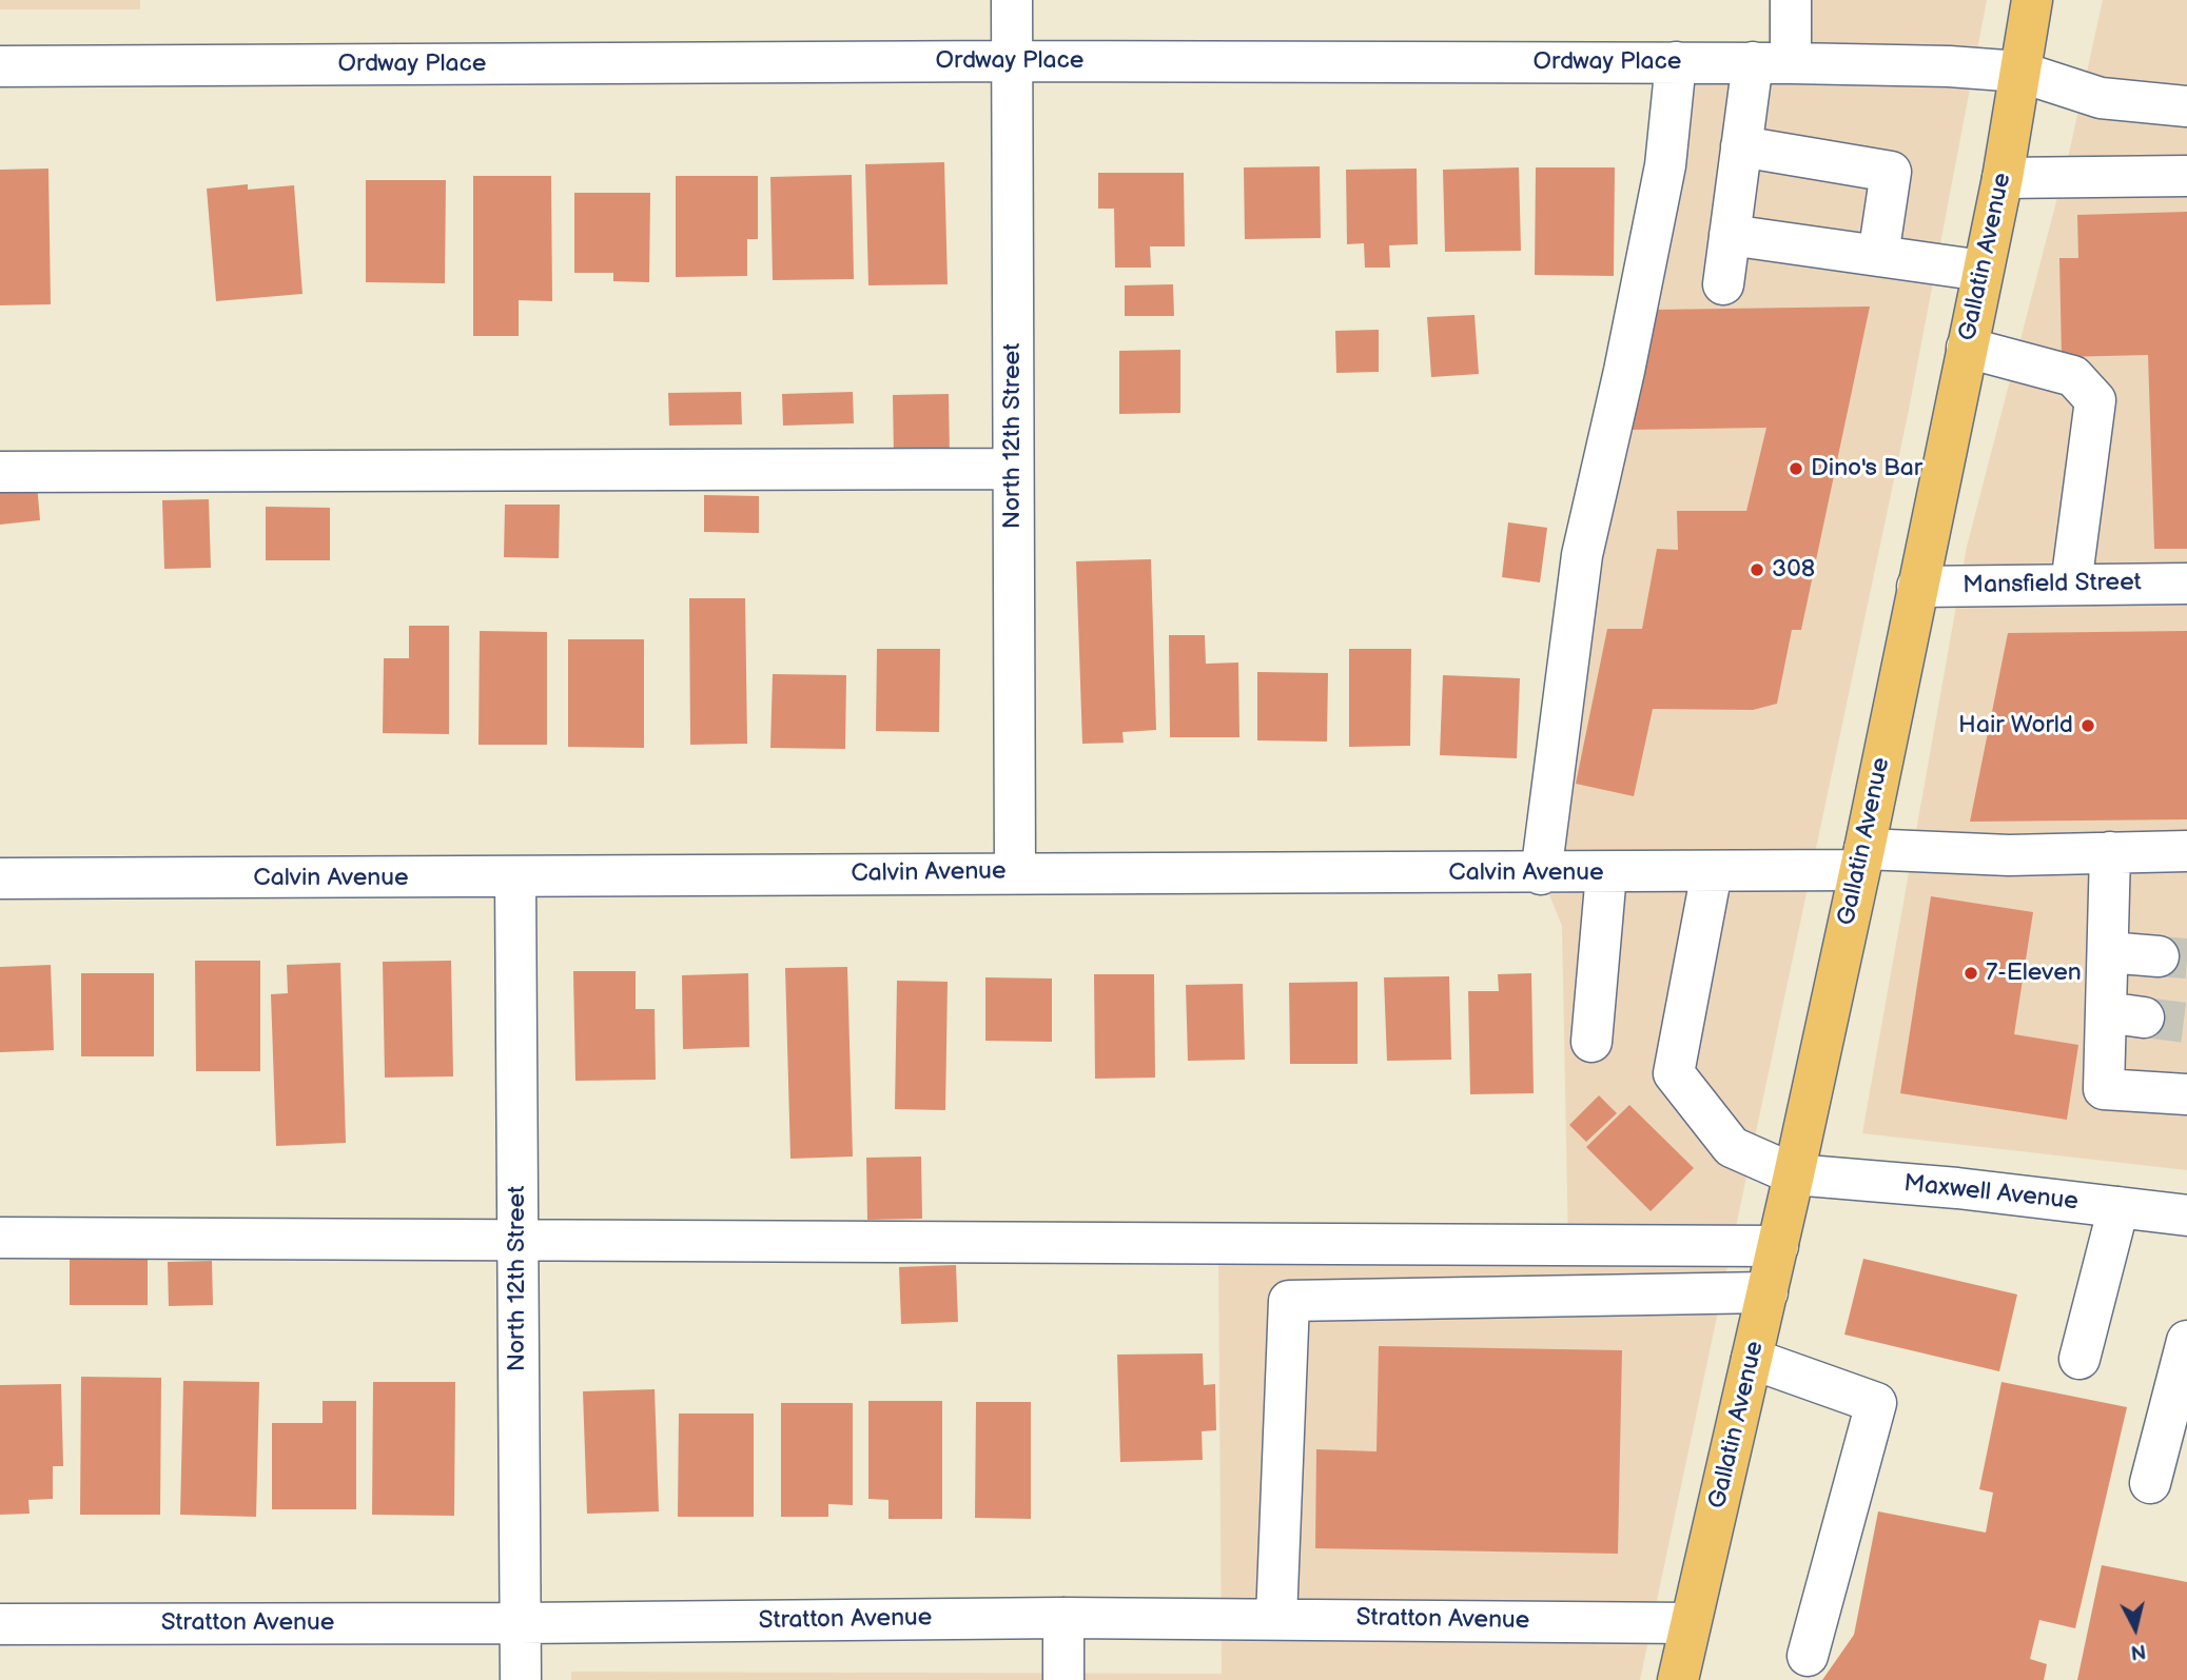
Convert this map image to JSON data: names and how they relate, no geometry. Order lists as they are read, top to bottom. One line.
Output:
{"streets":{"main road":["Gallatin Avenue"],"street":["Ordway Place","North 12th Street","Mansfield Street","Calvin Avenue","Maxwell Avenue","Stratton Avenue"]},"crossings":[["Ordway Place","Gallatin Avenue"],["Ordway Place","North 12th Street"],["Gallatin Avenue","Mansfield Street"],["Gallatin Avenue","Calvin Avenue"],["Gallatin Avenue","Maxwell Avenue"],["Gallatin Avenue","Stratton Avenue"],["North 12th Street","Calvin Avenue"],["North 12th Street","Stratton Avenue"],["Calvin Avenue","Maxwell Avenue"]],"places":["Dino's Bar","308","Hair World","7-Eleven"],"north":"bottom"}
